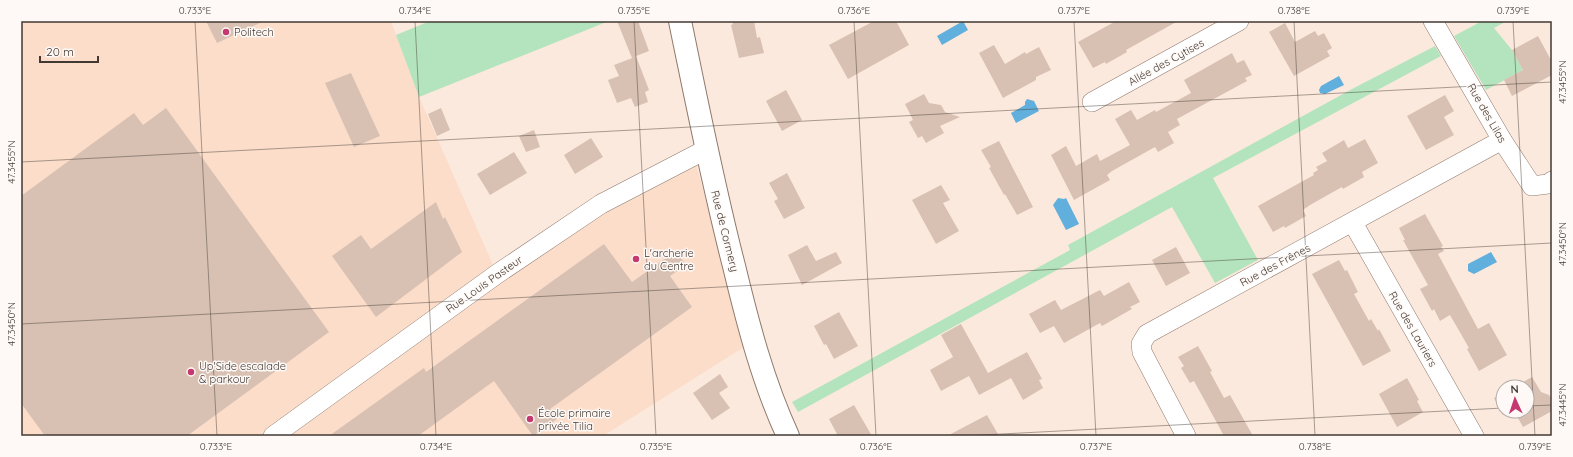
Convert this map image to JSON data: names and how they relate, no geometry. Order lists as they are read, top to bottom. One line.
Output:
{"streets":{"main road":["Rue de Cormery"],"street":["Allée des Cytises","Rue des Lilas","Rue des Frênes","Rue Louis Pasteur","Rue des Lauriers"]},"crossings":[["Rue des Lilas","Rue des Frênes"],["Rue de Cormery","Rue Louis Pasteur"],["Rue des Frênes","Rue des Lauriers"]],"places":["Politech","L'archerie du Centre","Up'Side escalade & parkour","École primaire privée Tilia"],"scale_bar":"20 m","north":"top","coordinates":["0.733°E","0.734°E","0.735°E","0.736°E","0.737°E","0.738°E","0.739°E","47.3455°N","47.3450°N","47.3445°N"]}
